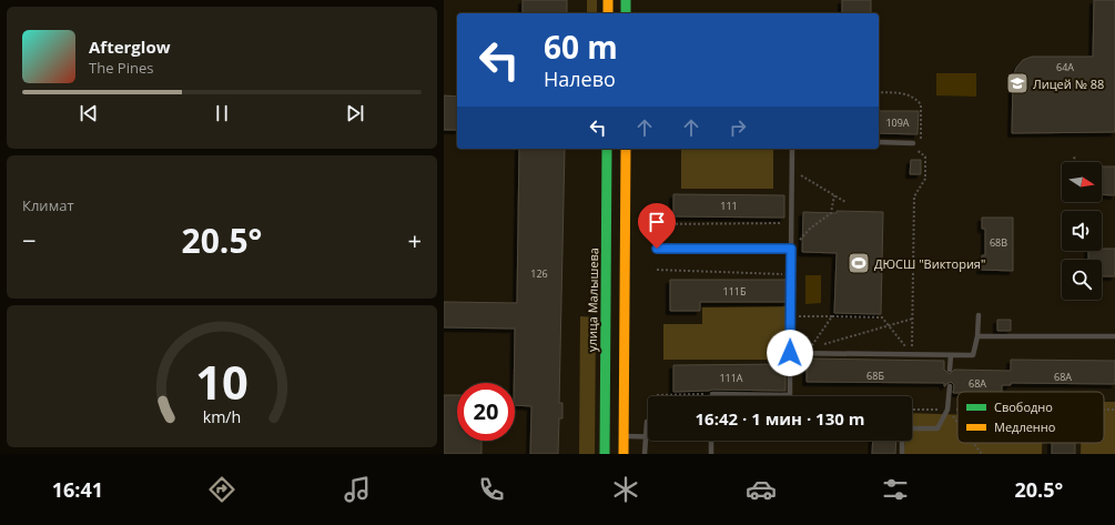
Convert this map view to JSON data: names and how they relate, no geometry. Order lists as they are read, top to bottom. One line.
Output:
{"streets":{"main road":["улица Малышева"]},"places":{"school or university":["Лицей № 88"],"sports":["ДЮСШ \"Виктория\""]},"house_numbers":["64А","109А","111","68В","126","111Б","68Б","68А","111А","68А"],"legend":["Свободно","Медленно"],"north":"right","page":{"turn":["60 m","Налево"],"song":["Afterglow","The Pines"],"tile":"Климат","heat":["−","20.5°","+"],"limit":"20","trip":"16:42 · 1 мин · 130 m","tabs":["16:41","20.5°"],"gauge":["10","km/h"]}}
